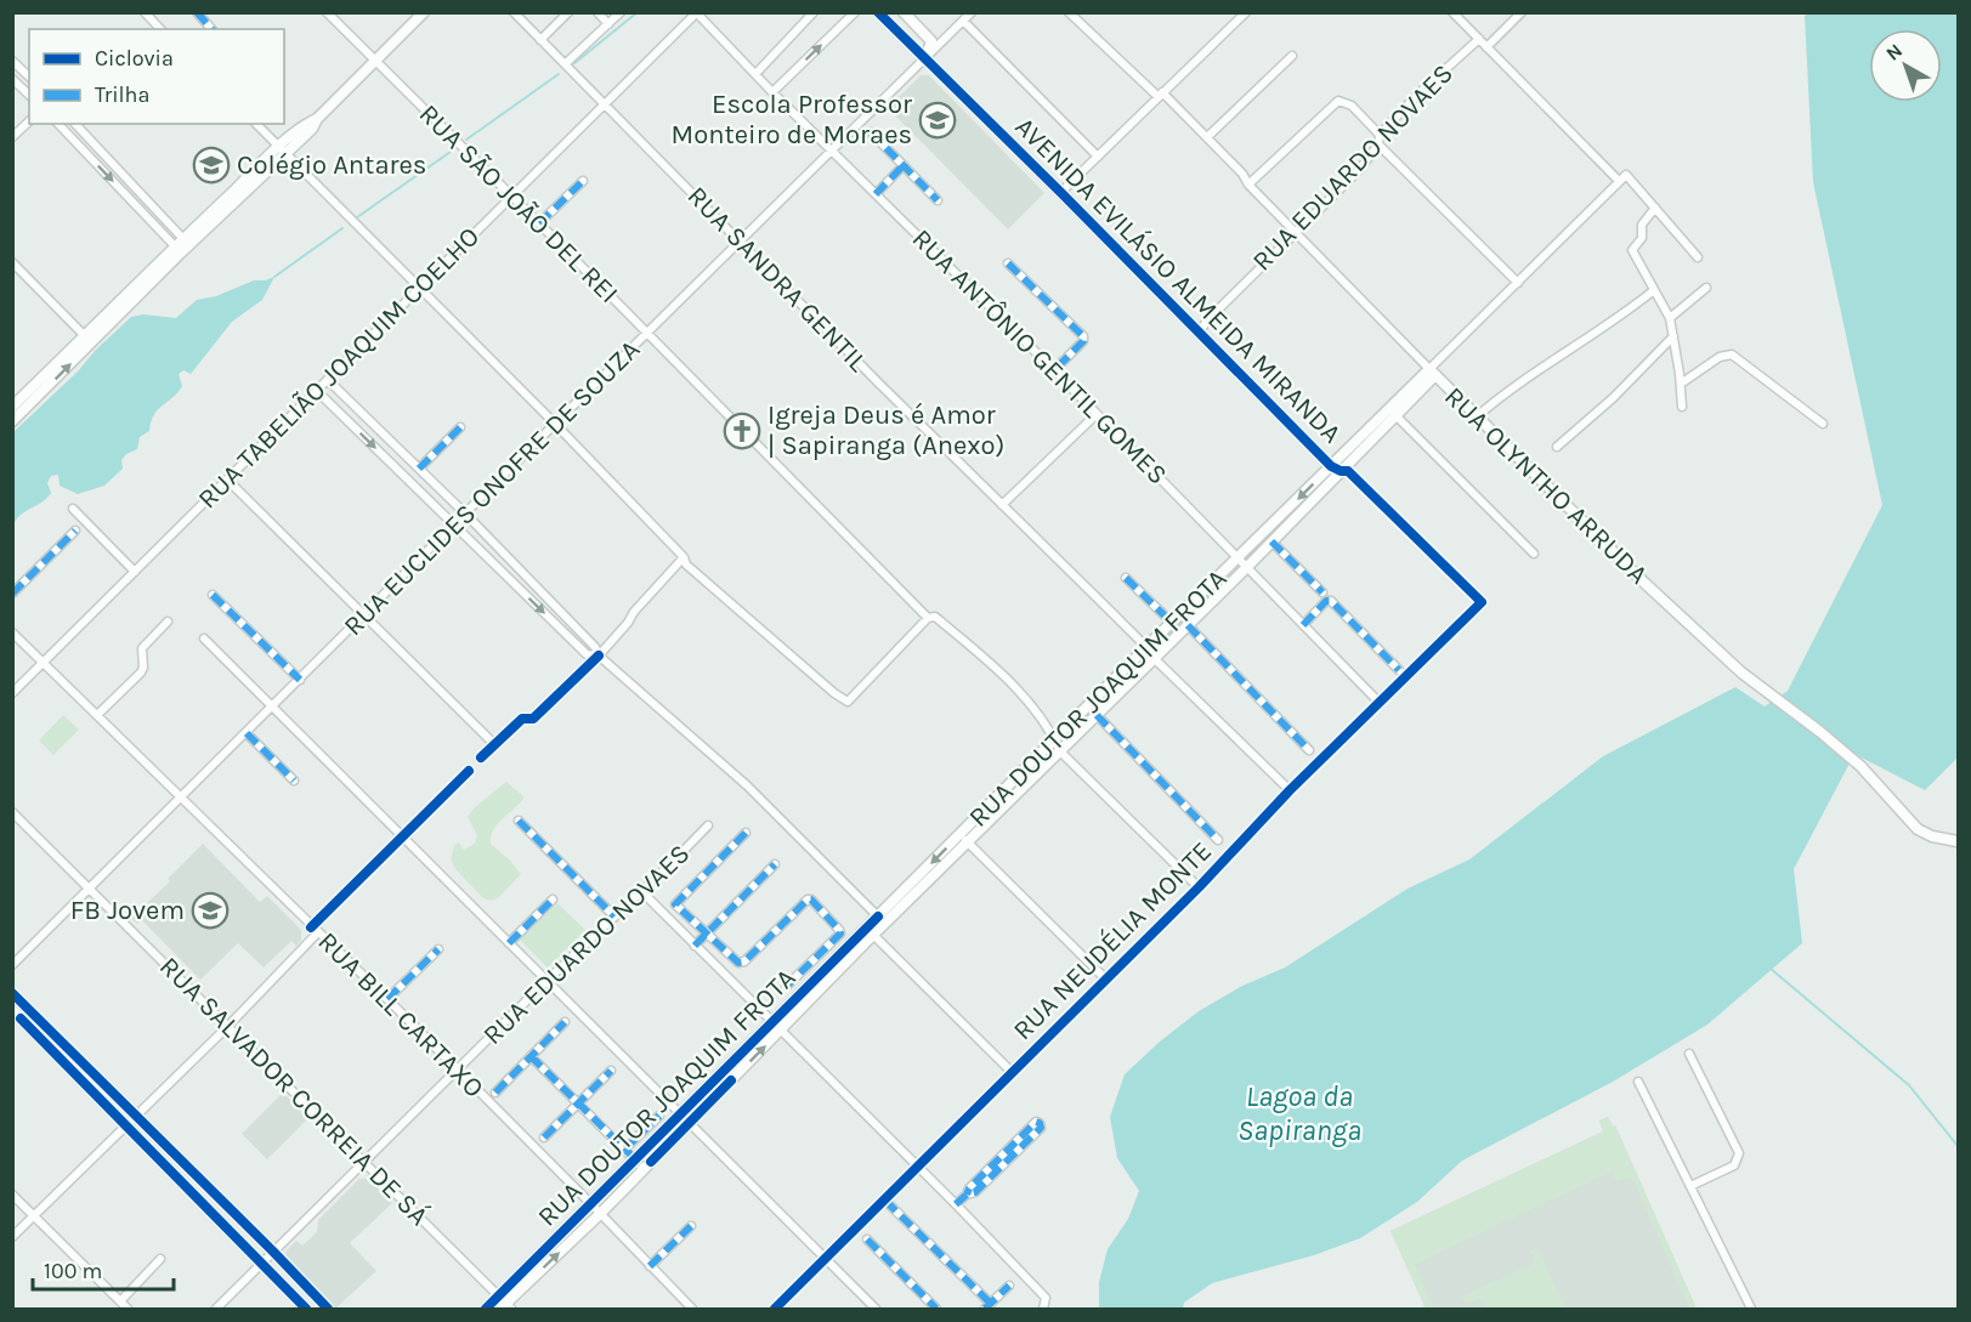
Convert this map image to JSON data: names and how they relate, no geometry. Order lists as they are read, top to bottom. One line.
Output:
{"streets":{"street":["RUA EDUARDO NOVAES","RUA SÃO JOÃO DEL REI","RUA SANDRA GENTIL","AVENIDA EVILÁSIO ALMEIDA MIRANDA","RUA ANTÔNIO GENTIL GOMES","RUA TABELIÃO JOAQUIM COELHO","RUA OLYNTHO ARRUDA","RUA EUCLIDES ONOFRE DE SOUZA","RUA DOUTOR JOAQUIM FROTA","RUA NEUDÉLIA MONTE","RUA BILL CARTAXO","RUA SALVADOR CORREIA DE SÁ"]},"crossings":[["RUA EDUARDO NOVAES","AVENIDA EVILÁSIO ALMEIDA MIRANDA"],["RUA EDUARDO NOVAES","RUA OLYNTHO ARRUDA"],["RUA EDUARDO NOVAES","RUA BILL CARTAXO"],["RUA EDUARDO NOVAES","RUA SALVADOR CORREIA DE SÁ"],["RUA SÃO JOÃO DEL REI","RUA TABELIÃO JOAQUIM COELHO"],["RUA SÃO JOÃO DEL REI","RUA EUCLIDES ONOFRE DE SOUZA"],["RUA SÃO JOÃO DEL REI","RUA DOUTOR JOAQUIM FROTA"],["RUA SÃO JOÃO DEL REI","RUA NEUDÉLIA MONTE"],["RUA SANDRA GENTIL","RUA TABELIÃO JOAQUIM COELHO"],["RUA SANDRA GENTIL","RUA EUCLIDES ONOFRE DE SOUZA"],["RUA SANDRA GENTIL","RUA DOUTOR JOAQUIM FROTA"],["RUA SANDRA GENTIL","RUA NEUDÉLIA MONTE"],["AVENIDA EVILÁSIO ALMEIDA MIRANDA","RUA EUCLIDES ONOFRE DE SOUZA"],["AVENIDA EVILÁSIO ALMEIDA MIRANDA","RUA DOUTOR JOAQUIM FROTA"],["AVENIDA EVILÁSIO ALMEIDA MIRANDA","RUA NEUDÉLIA MONTE"],["RUA ANTÔNIO GENTIL GOMES","RUA TABELIÃO JOAQUIM COELHO"],["RUA ANTÔNIO GENTIL GOMES","RUA EUCLIDES ONOFRE DE SOUZA"],["RUA ANTÔNIO GENTIL GOMES","RUA DOUTOR JOAQUIM FROTA"],["RUA ANTÔNIO GENTIL GOMES","RUA NEUDÉLIA MONTE"],["RUA TABELIÃO JOAQUIM COELHO","RUA BILL CARTAXO"],["RUA OLYNTHO ARRUDA","RUA DOUTOR JOAQUIM FROTA"],["RUA EUCLIDES ONOFRE DE SOUZA","RUA BILL CARTAXO"],["RUA EUCLIDES ONOFRE DE SOUZA","RUA SALVADOR CORREIA DE SÁ"],["RUA DOUTOR JOAQUIM FROTA","RUA BILL CARTAXO"],["RUA DOUTOR JOAQUIM FROTA","RUA SALVADOR CORREIA DE SÁ"]],"water":["Lagoa da Sapiranga"],"places":{"school or university":["Escola Professor Monteiro de Moraes","Colégio Antares","FB Jovem"],"church":["Igreja Deus é Amor | Sapiranga (Anexo)"]},"legend":["Ciclovia","Trilha"],"scale_bar":"100 m","north":"top left"}
